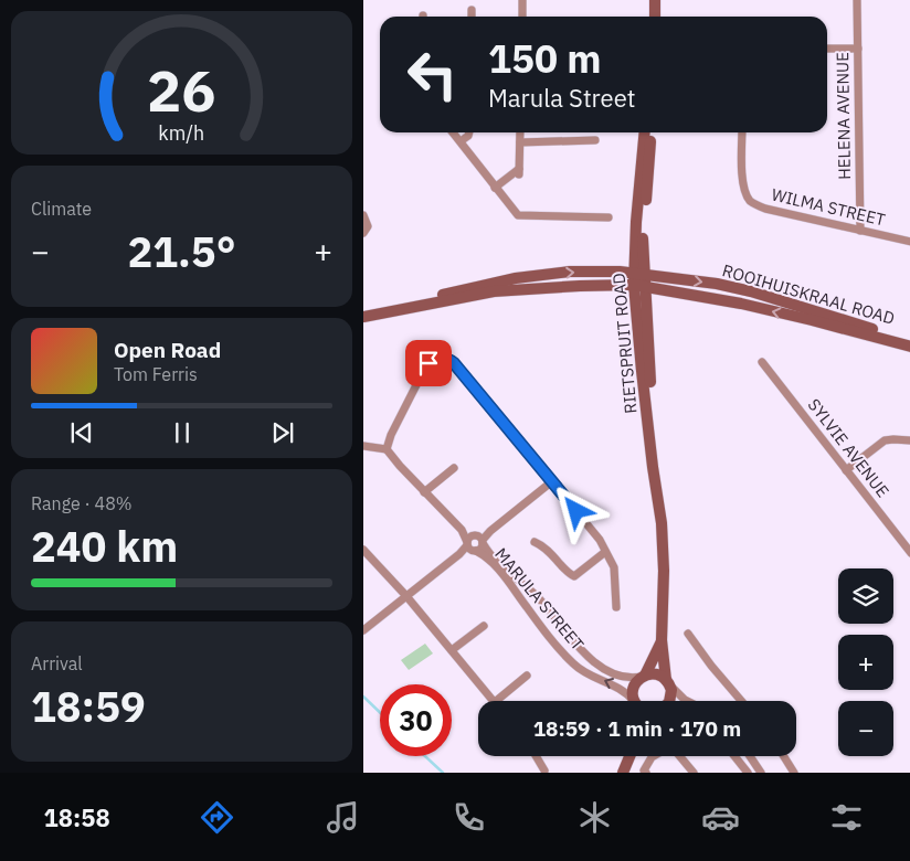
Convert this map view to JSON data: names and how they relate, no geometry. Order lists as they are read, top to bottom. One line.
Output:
{"streets":{"street":["HELENA AVENUE","WILMA STREET","ROOIHUISKRAAL ROAD","RIETSPRUIT ROAD","SYLVIE AVENUE","MARULA STREET"]},"crossings":[["HELENA AVENUE","WILMA STREET"],["ROOIHUISKRAAL ROAD","RIETSPRUIT ROAD"],["RIETSPRUIT ROAD","MARULA STREET"]],"page":{"turn":["150 m","Marula Street"],"tile":["Climate",["Range · 48%","240 km"],["Arrival","18:59"]],"heat":["−","21.5°","+"],"song":["Open Road","Tom Ferris"],"map_buttons":["+","−"],"limit":"30","trip":"18:59 · 1 min · 170 m","tabs":"18:58","gauge":["26","km/h"]}}
